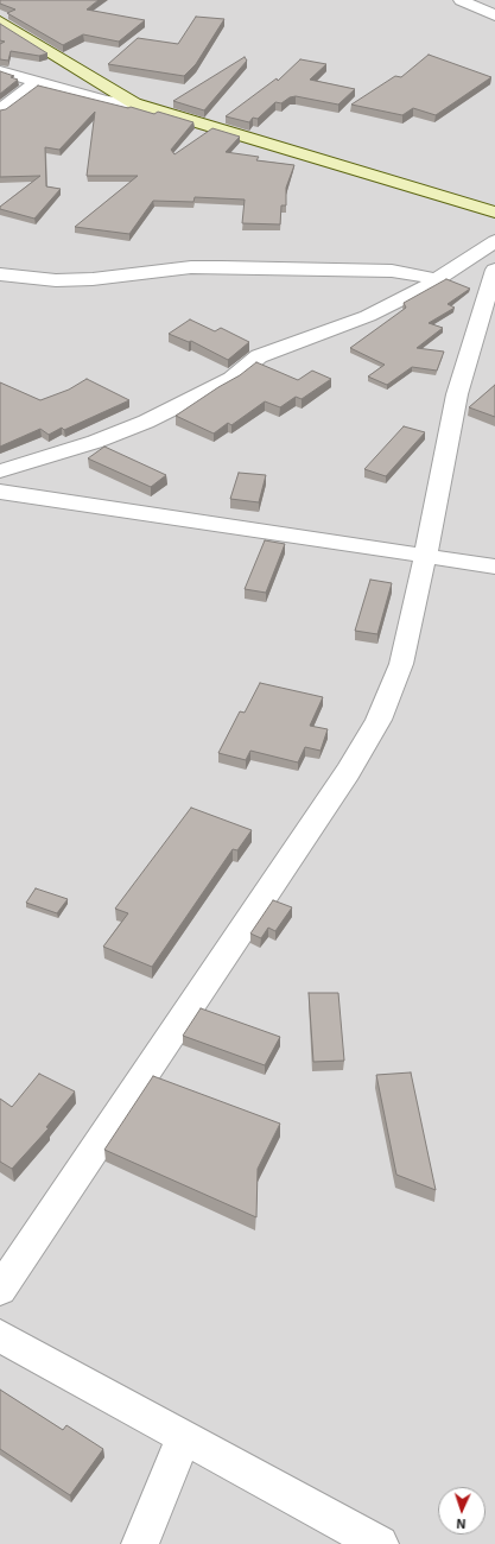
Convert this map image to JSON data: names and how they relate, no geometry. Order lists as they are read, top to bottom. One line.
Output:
{"north":"bottom"}
